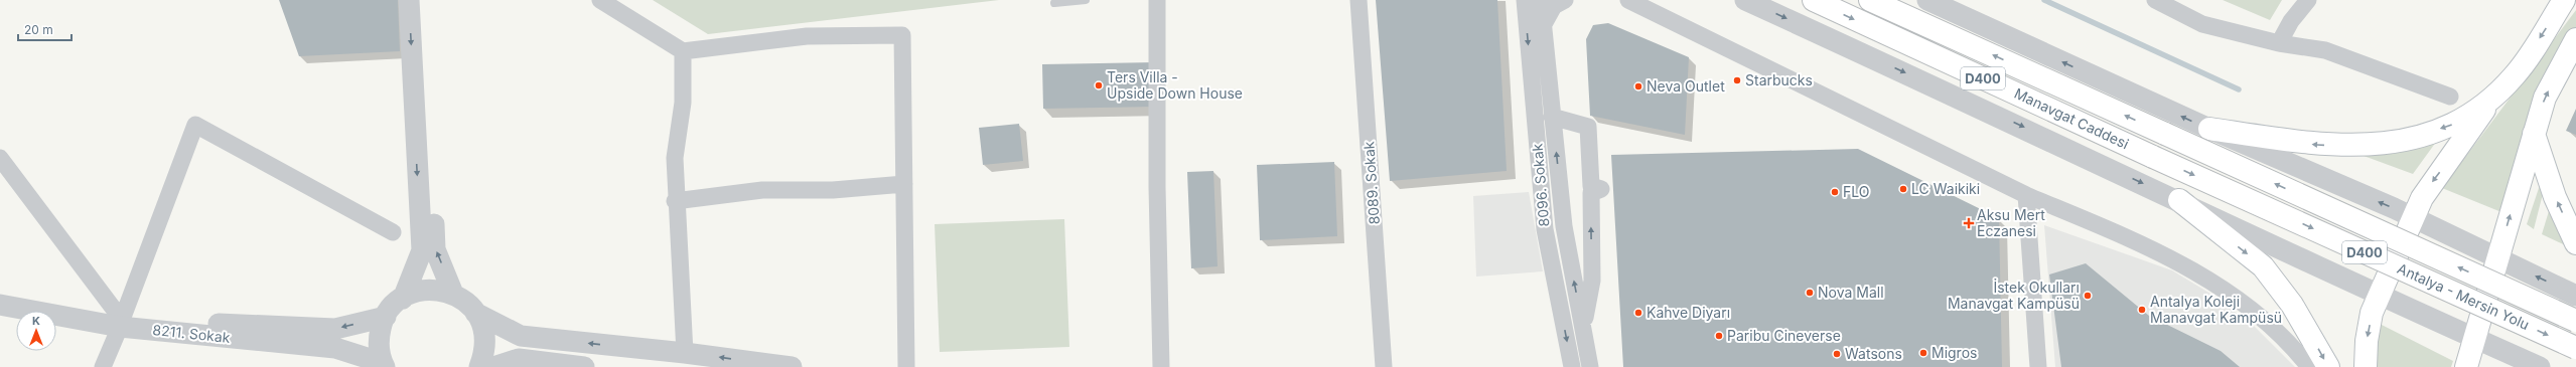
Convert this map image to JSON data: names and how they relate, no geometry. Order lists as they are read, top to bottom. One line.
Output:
{"streets":{"main road":["D400","Manavgat Caddesi","Antalya - Mersin Yolu"],"street":["8089. Sokak","8096. Sokak","8211. Sokak"]},"crossings":[["Manavgat Caddesi","Antalya - Mersin Yolu"]],"places":{"other":["Starbucks","Ters Villa - Upside Down House","Neva Outlet","LC Waikiki","FLO","Nova Mall","İstek Okulları Manavgat Kampüsü","Antalya Koleji Manavgat Kampüsü","Kahve Diyarı","Paribu Cineverse","Migros","Watsons"],"health":["Aksu Mert Eczanesi"]},"scale_bar":"20 m","north":"top"}
